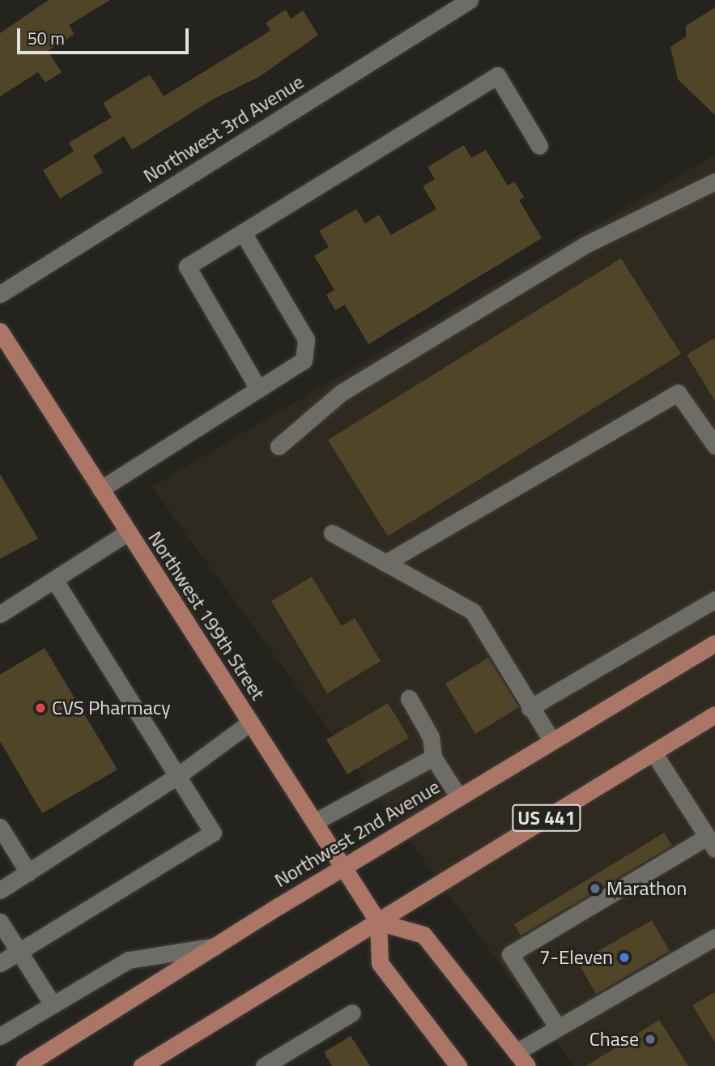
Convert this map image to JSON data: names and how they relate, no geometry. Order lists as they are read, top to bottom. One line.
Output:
{"streets":{"main road":["Northwest 199th Street","US 441","Northwest 2nd Avenue"],"street":["Northwest 3rd Avenue"]},"crossings":[["Northwest 199th Street","US 441"],["Northwest 199th Street","Northwest 2nd Avenue"]],"places":["CVS Pharmacy","Marathon","7-Eleven","Chase"],"scale_bar":"50 m"}
